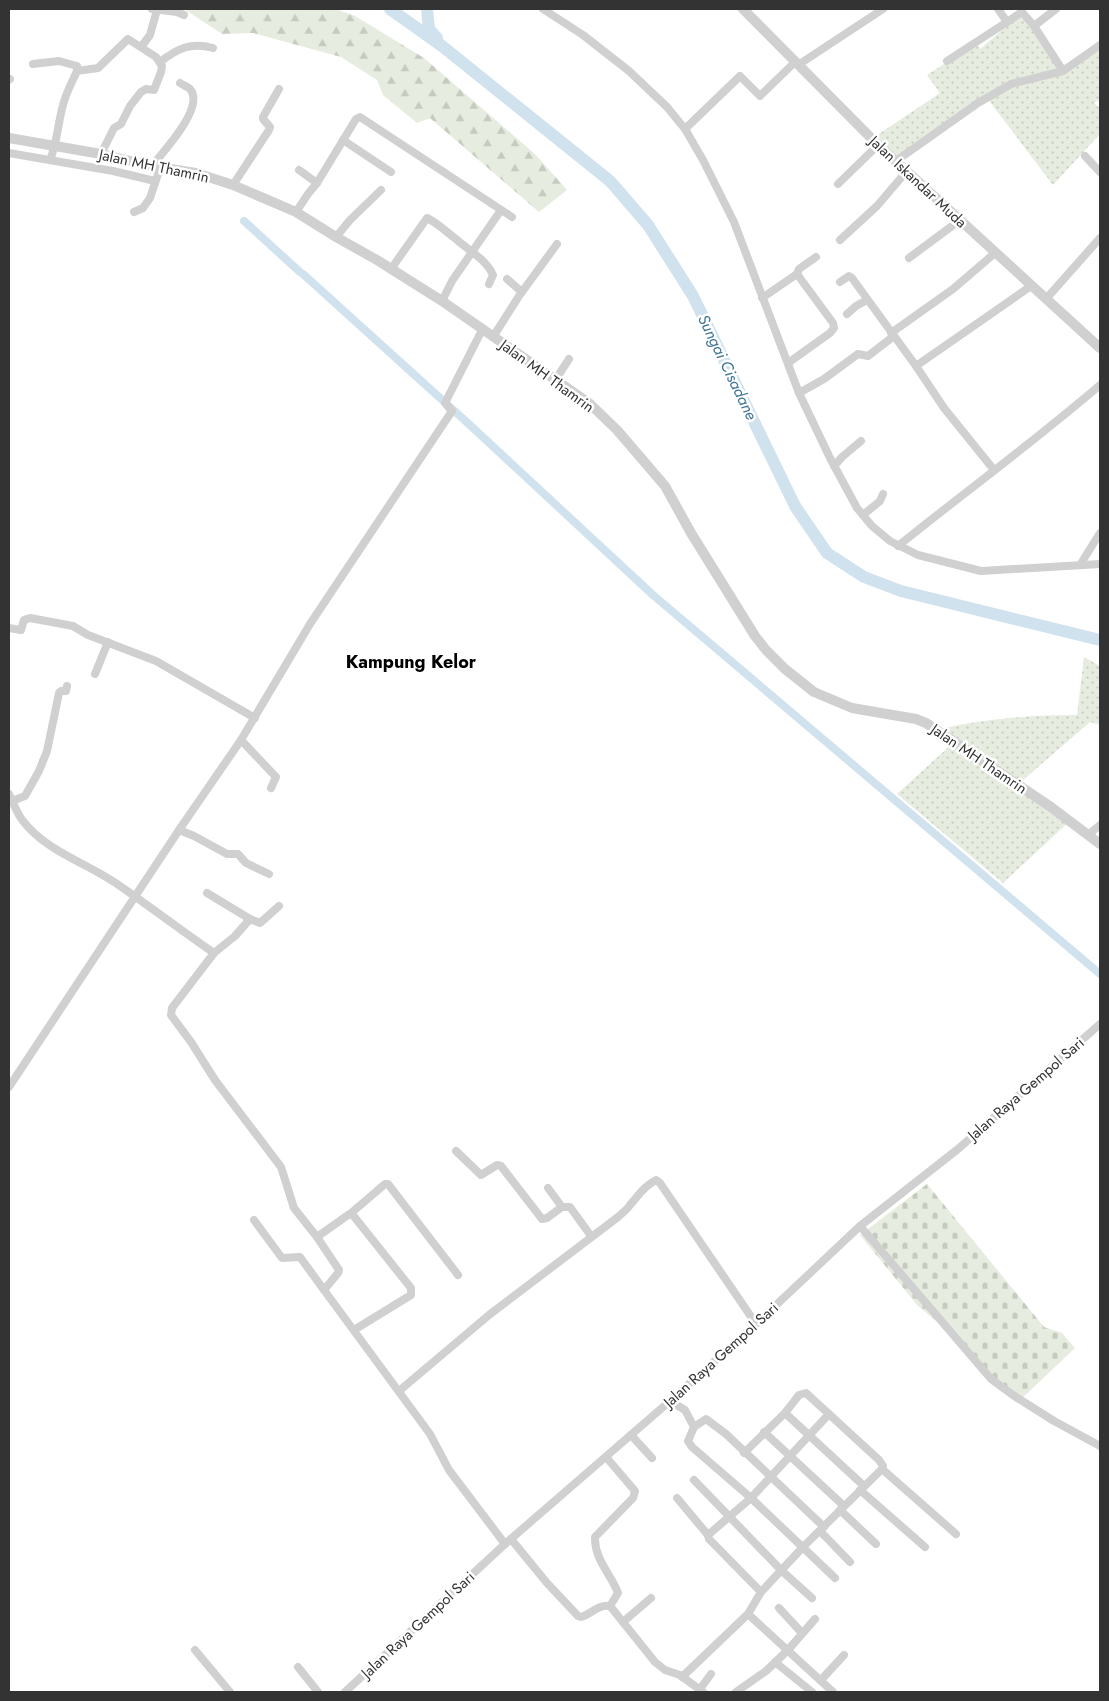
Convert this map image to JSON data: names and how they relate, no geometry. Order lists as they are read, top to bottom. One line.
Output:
{"streets":{"street":["Jalan MH Thamrin","Jalan Iskandar Muda","Jalan Raya Gempol Sari"]},"districts":["Kampung Kelor"],"water":["Sungai Cisadane"]}
